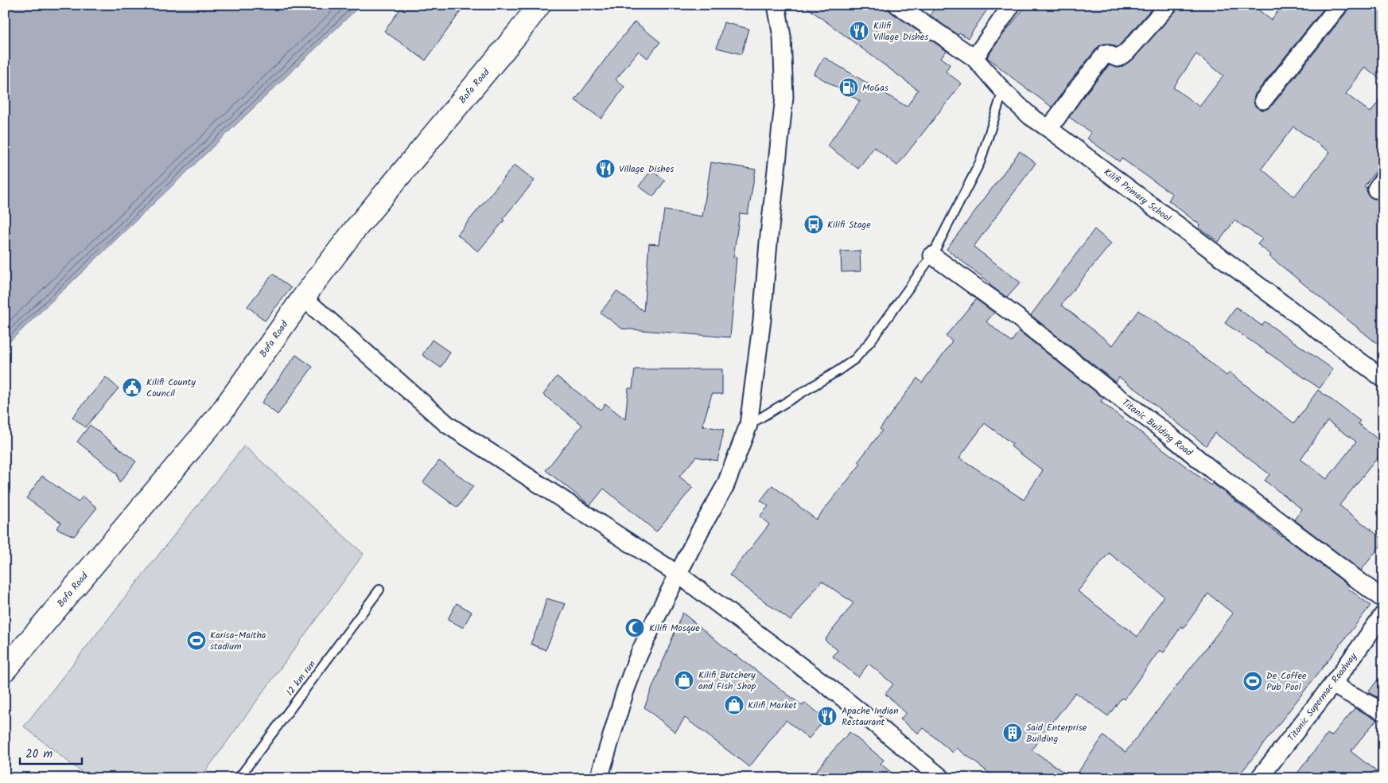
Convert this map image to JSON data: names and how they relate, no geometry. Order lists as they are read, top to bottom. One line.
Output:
{"streets":{"street":["Bofa Road","Kilifi Primary School","Titanic Building Road","Titanic Supermac Roadway"],"lane":["12 km run"]},"places":{"restaurant":["Kilifi Village Dishes","Village Dishes","Apache Indian Restaurant"],"fuel station":["MoGas"],"bus stop":["Kilifi Stage"],"public building":["Kilifi County Council"],"mosque":["Kilifi Mosque"],"sports":["Karisa-Maitha stadium","De Coffee Pub Pool"],"shop":["Kilifi Butchery and Fish Shop","Kilifi Market"],"building":["Said Enterprise Building"]},"scale_bar":"20 m"}
